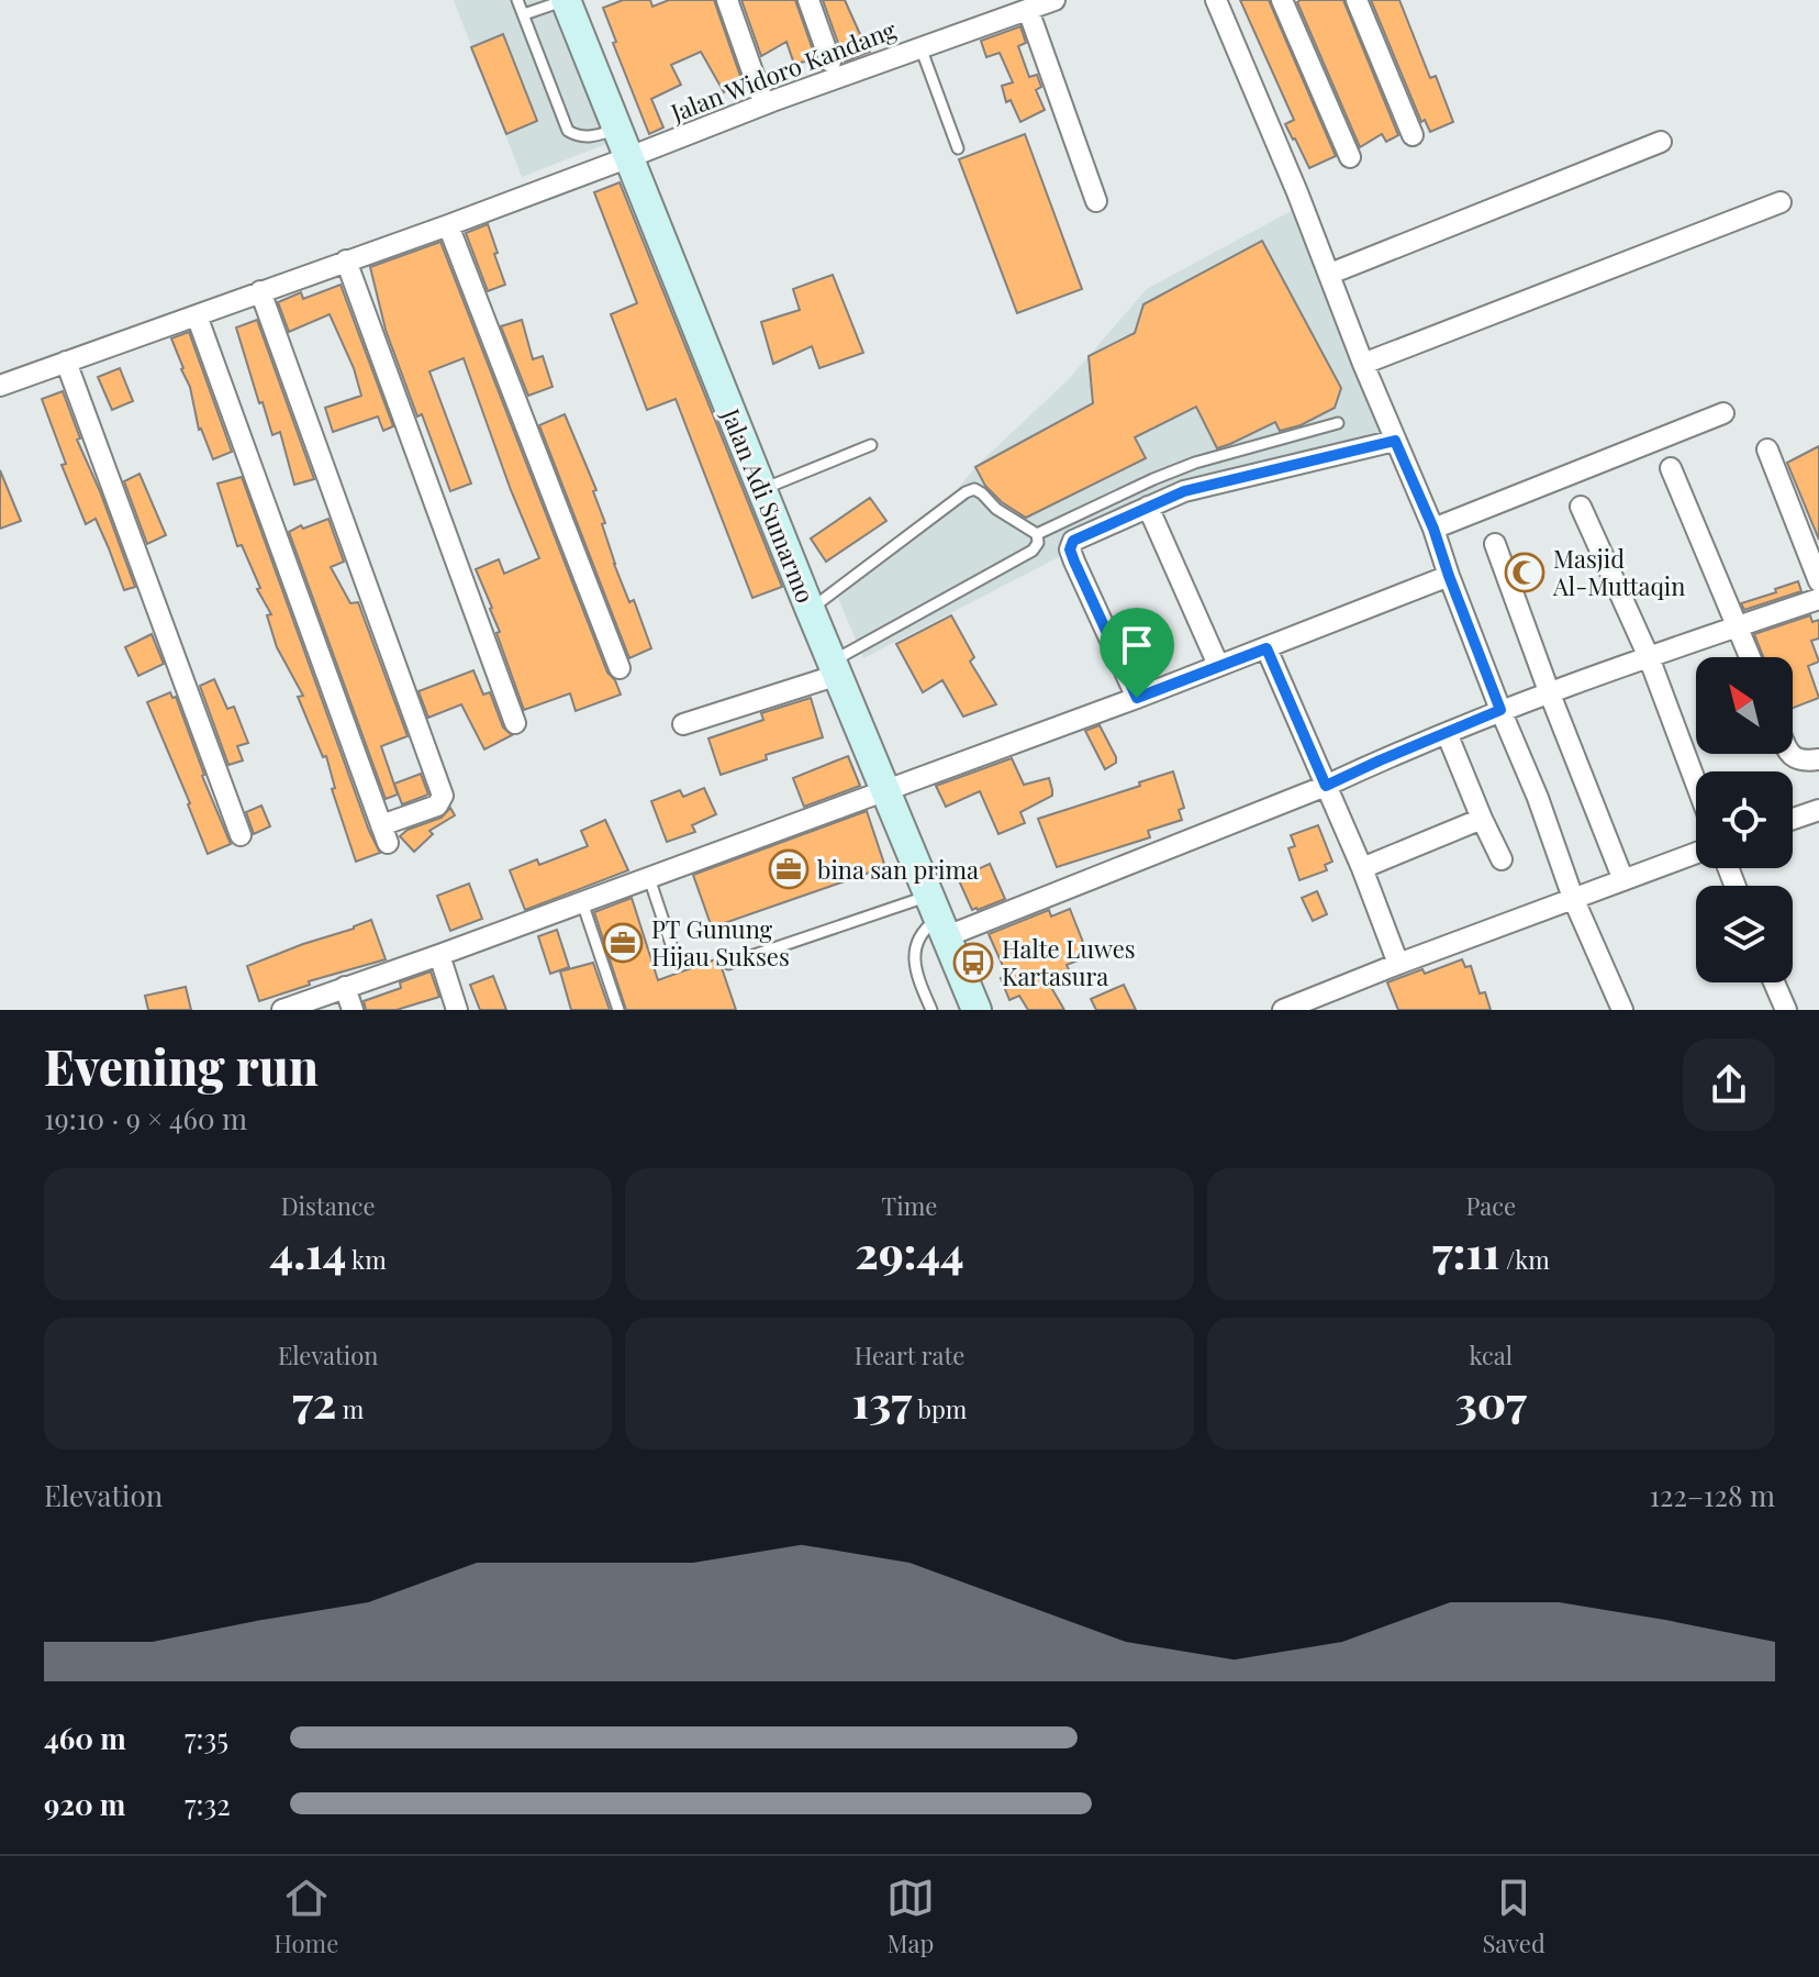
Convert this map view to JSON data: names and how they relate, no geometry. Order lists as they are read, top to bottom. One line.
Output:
{"streets":{"main road":["Jalan Adi Sumarmo"],"street":["Jalan Widoro Kandang"]},"crossings":[["Jalan Widoro Kandang","Jalan Adi Sumarmo"]],"places":{"mosque":["Masjid Al-Muttaqin"],"office":["bina san prima","PT Gunung Hijau Sukses"],"bus stop":["Halte Luwes Kartasura"]},"north":"top left","page":{"heading":["Evening run","19:10 · 9 × 460 m"],"stats":[["Distance","4.14 km"],["Time","29:44"],["Pace","7:11 /km"],["Elevation","72 m"],["Heart rate","137 bpm"],["kcal","307"]],"chart":["Elevation","122–128 m"],"list":[{"name":"460 m","note":"7:35"},{"name":"920 m","note":"7:32"}],"tabs":["Home","Map","Saved"]}}
